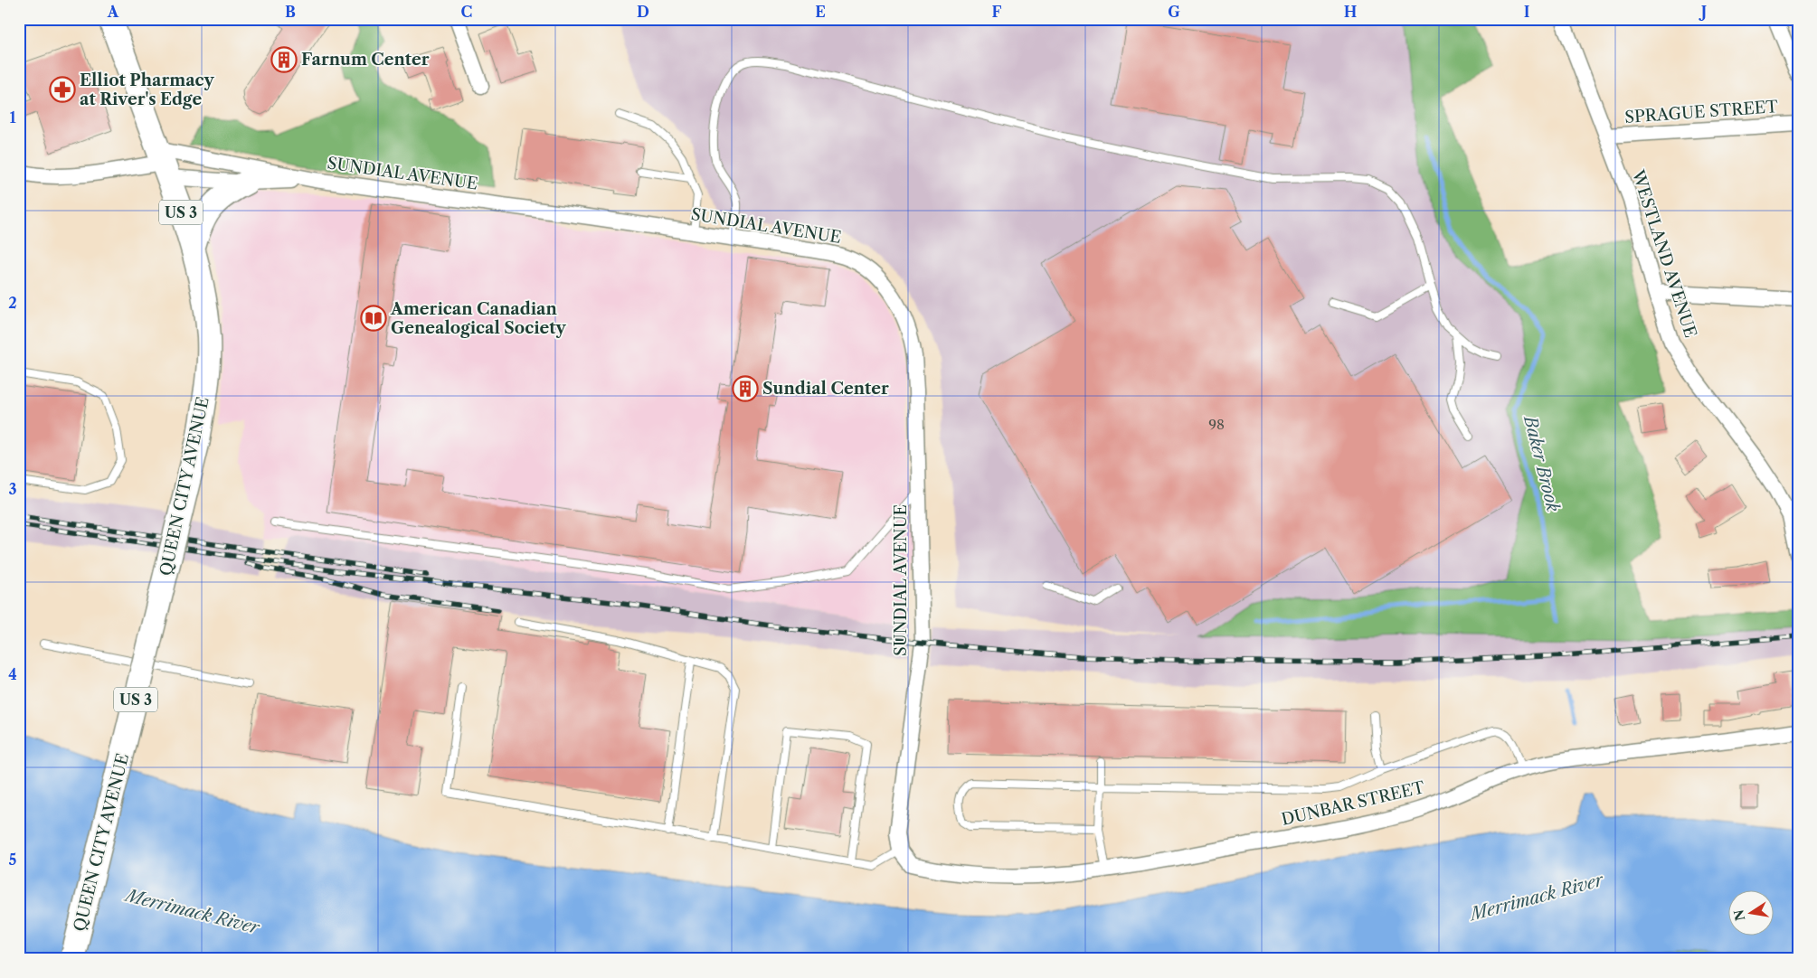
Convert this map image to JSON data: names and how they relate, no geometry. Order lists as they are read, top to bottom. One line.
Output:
{"streets":{"main road":["US 3","QUEEN CITY AVENUE"],"street":["SPRAGUE STREET","SUNDIAL AVENUE","WESTLAND AVENUE","DUNBAR STREET"]},"crossings":[["SPRAGUE STREET","WESTLAND AVENUE"],["SUNDIAL AVENUE","QUEEN CITY AVENUE"],["SUNDIAL AVENUE","DUNBAR STREET"]],"water":["Baker Brook","Merrimack River"],"places":{"building":["Farnum Center","Sundial Center"],"pharmacy":["Elliot Pharmacy at River's Edge"],"library":["American Canadian Genealogical Society"]},"house_numbers":["98"],"north":"left","grid":{"columns":["A","B","C","D","E","F","G","H","I","J"],"rows":["1","2","3","4","5"]}}
